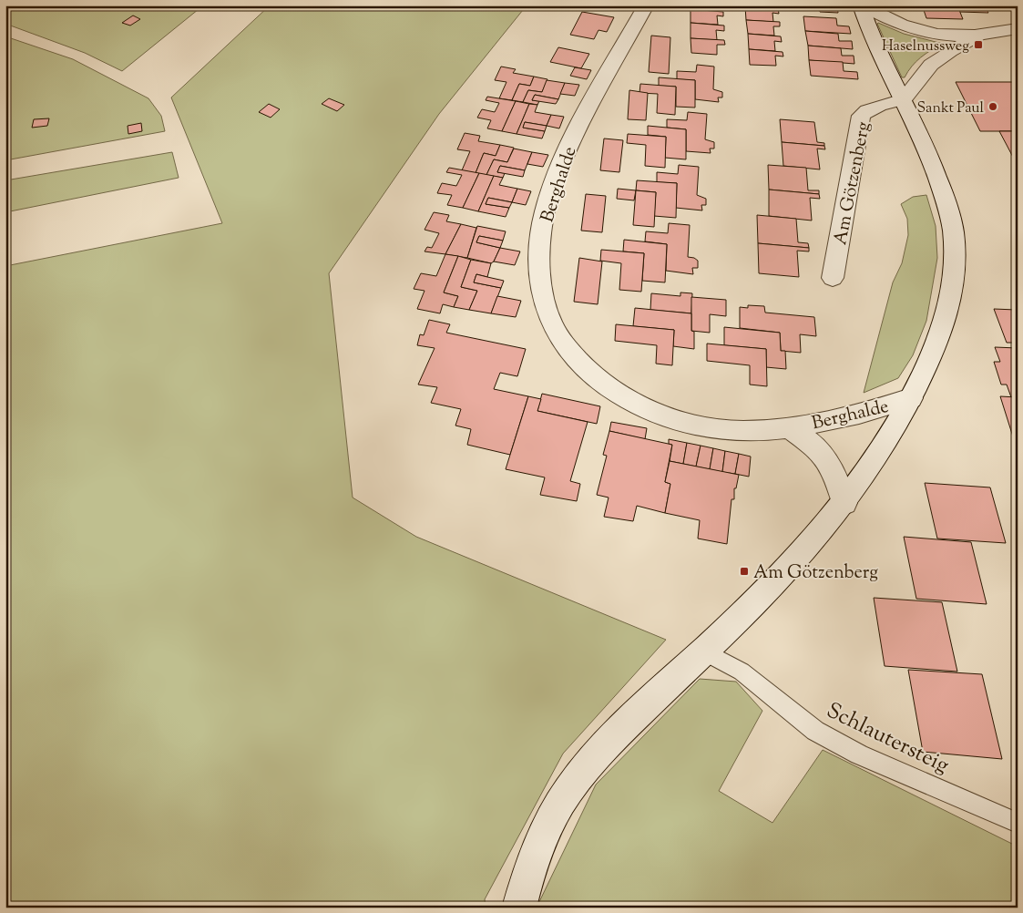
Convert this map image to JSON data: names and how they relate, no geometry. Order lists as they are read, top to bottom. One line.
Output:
{"streets":{"street":["Am Götzenberg","Berghalde"],"lane":["Schlautersteig"]},"places":{"transit":["Haselnussweg","Am Götzenberg"],"other":["Sankt Paul"]}}
